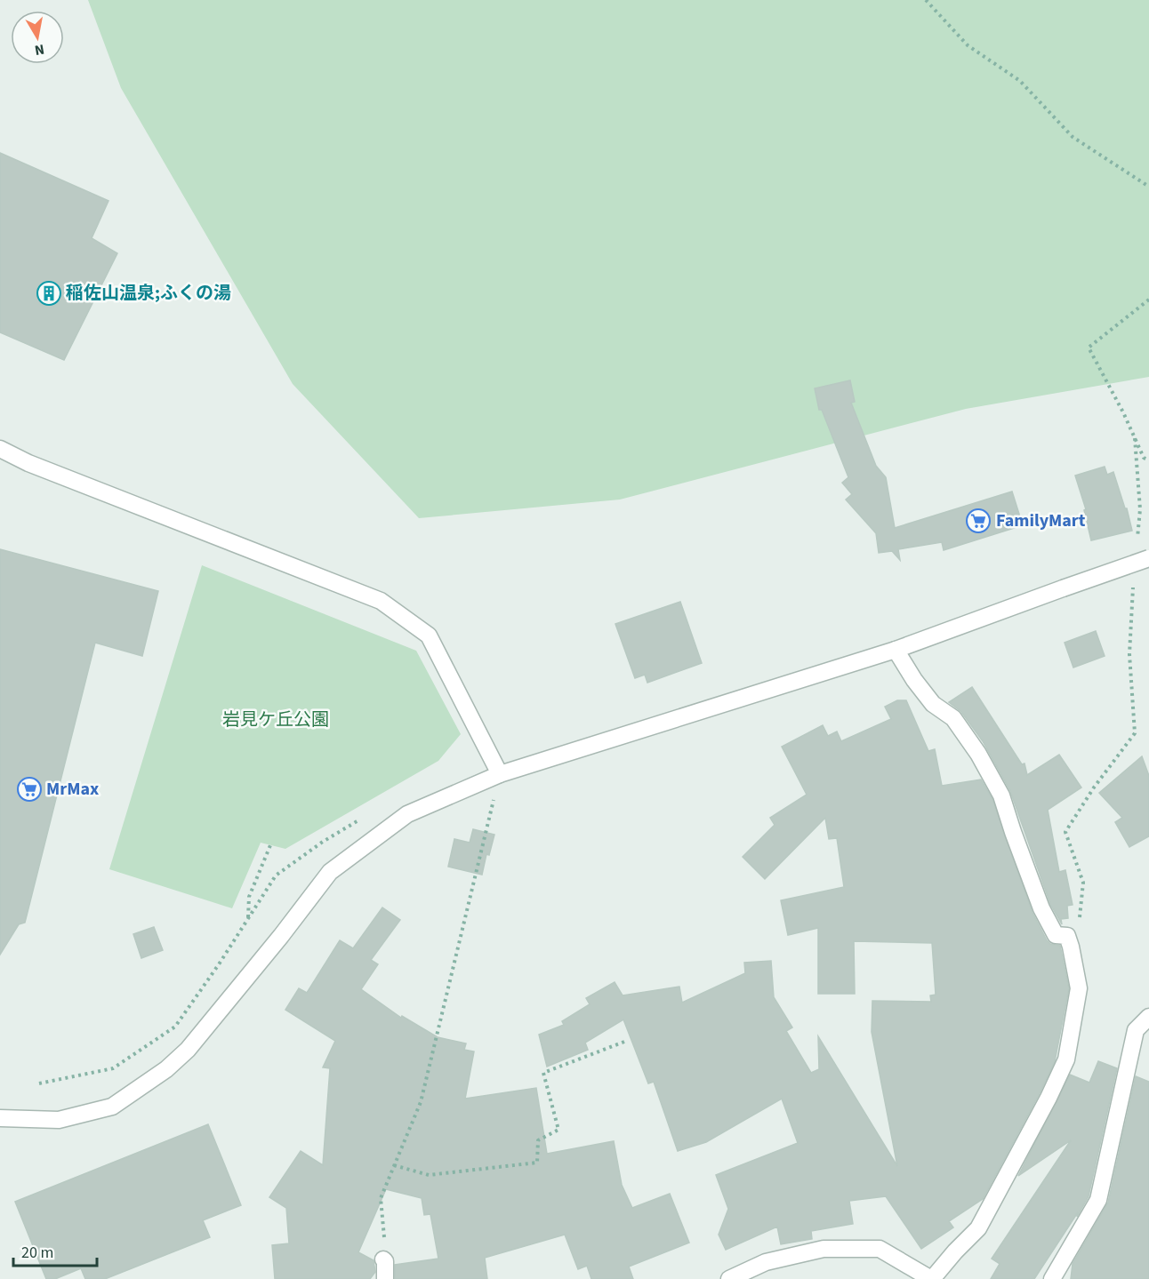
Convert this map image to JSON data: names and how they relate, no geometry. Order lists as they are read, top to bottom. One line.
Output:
{"parks":["岩見ケ丘公園"],"places":{"building":["稲佐山温泉;ふくの湯"],"supermarket":["FamilyMart","MrMax"]},"scale_bar":"20 m","north":"bottom"}
